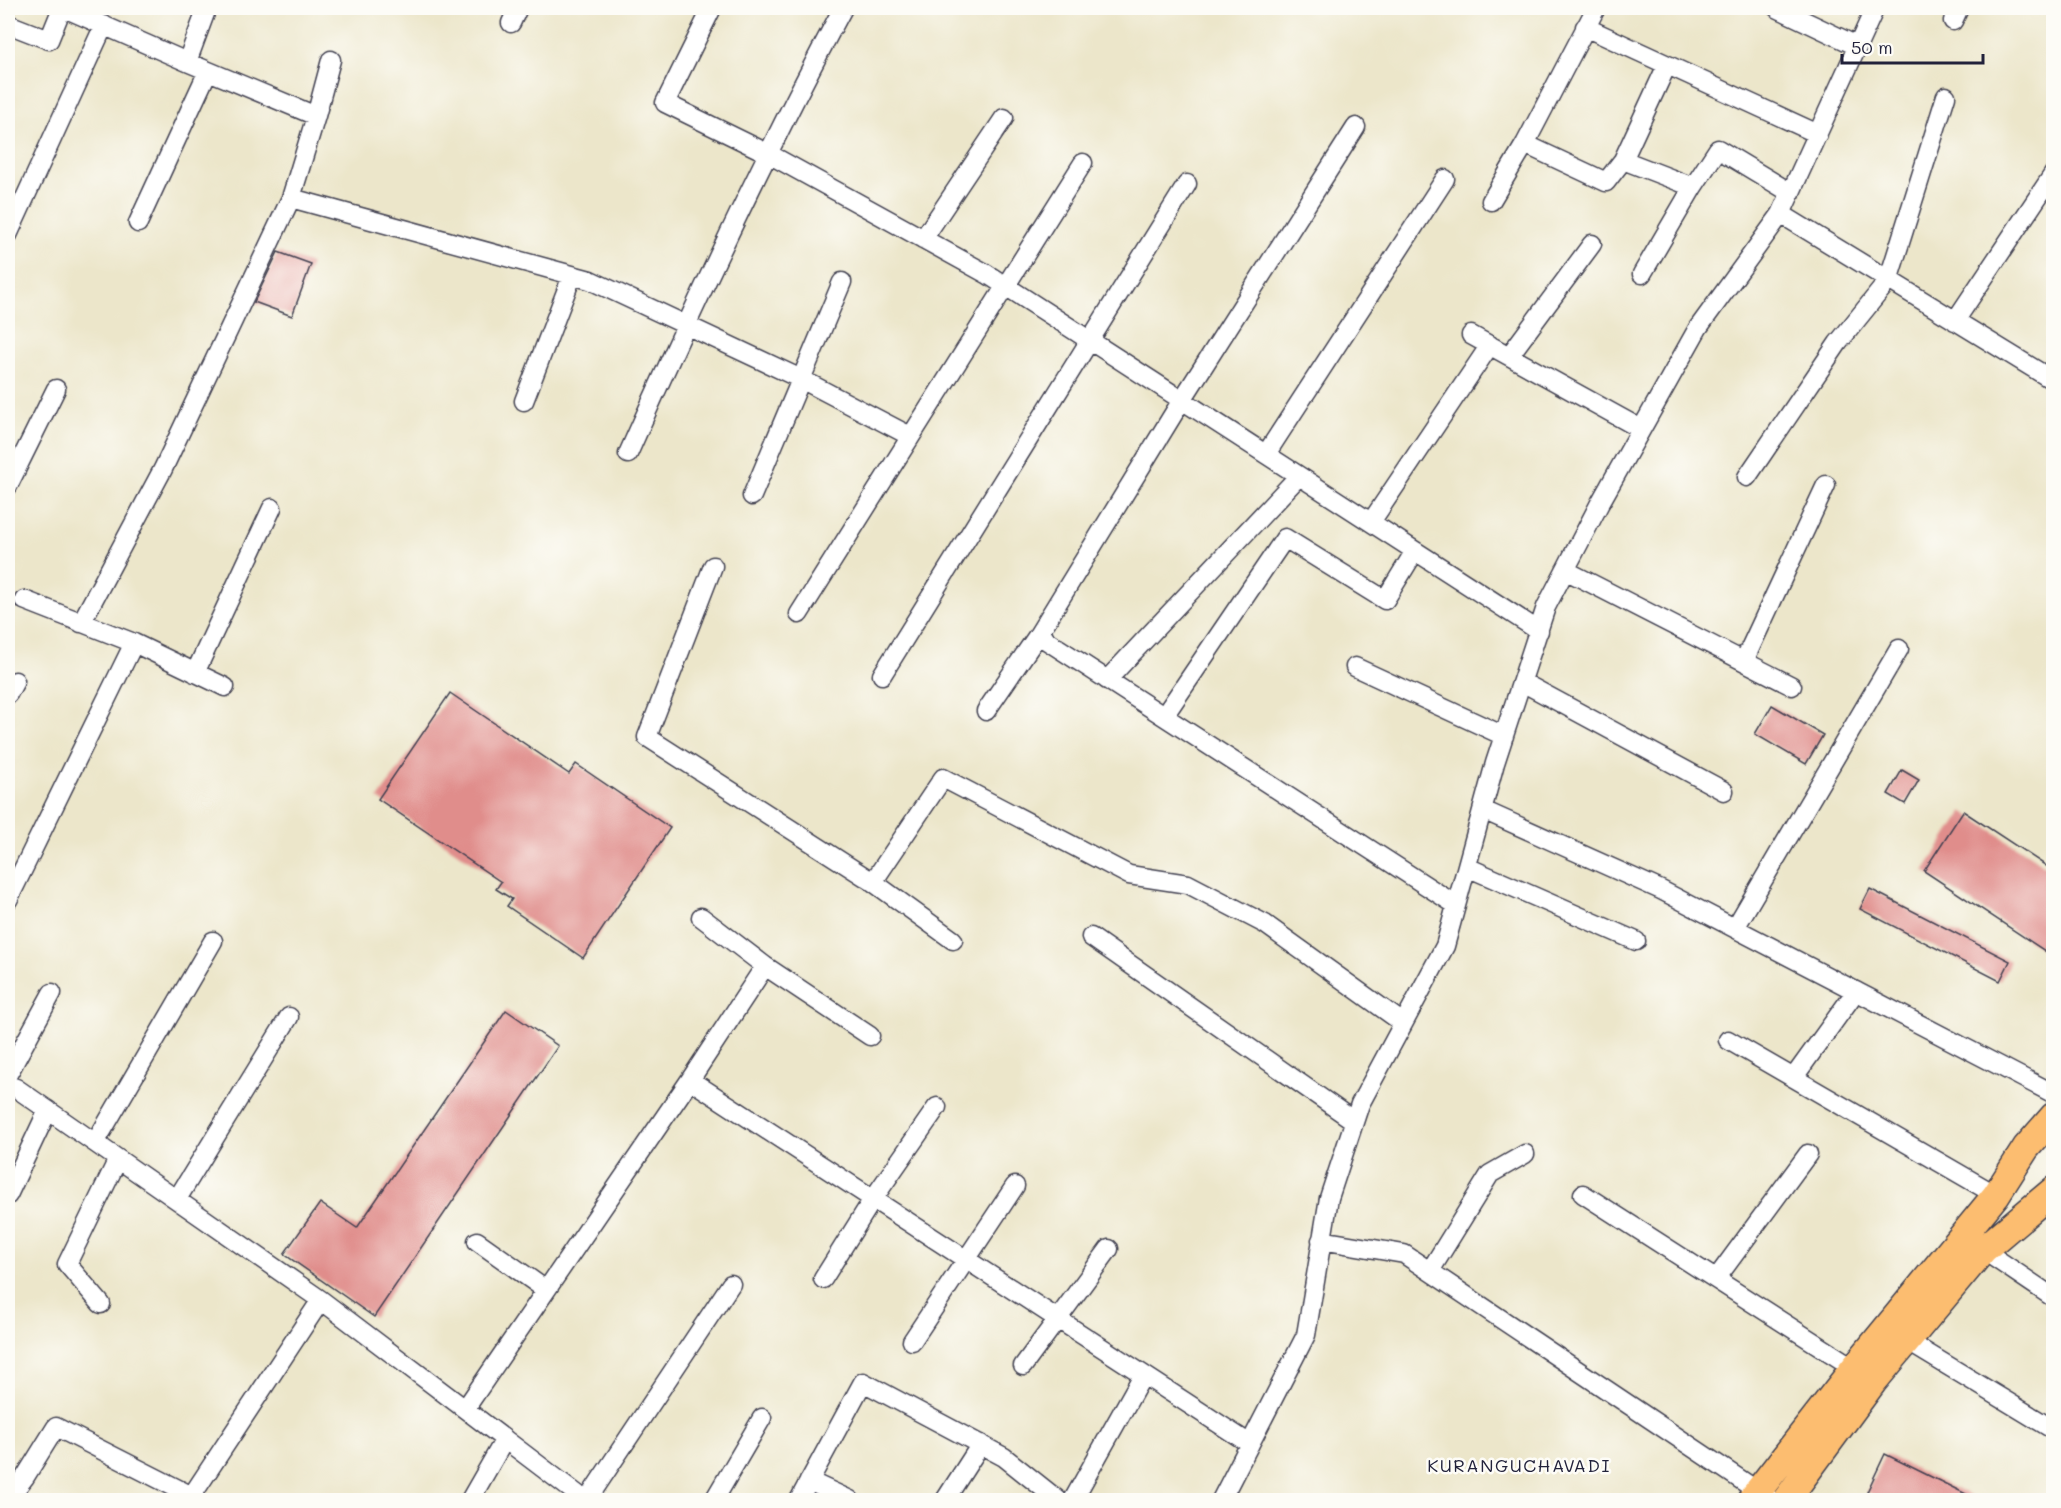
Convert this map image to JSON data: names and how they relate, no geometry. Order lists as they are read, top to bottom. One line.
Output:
{"districts":["KURANGUCHAVADI"],"scale_bar":"50 m"}
